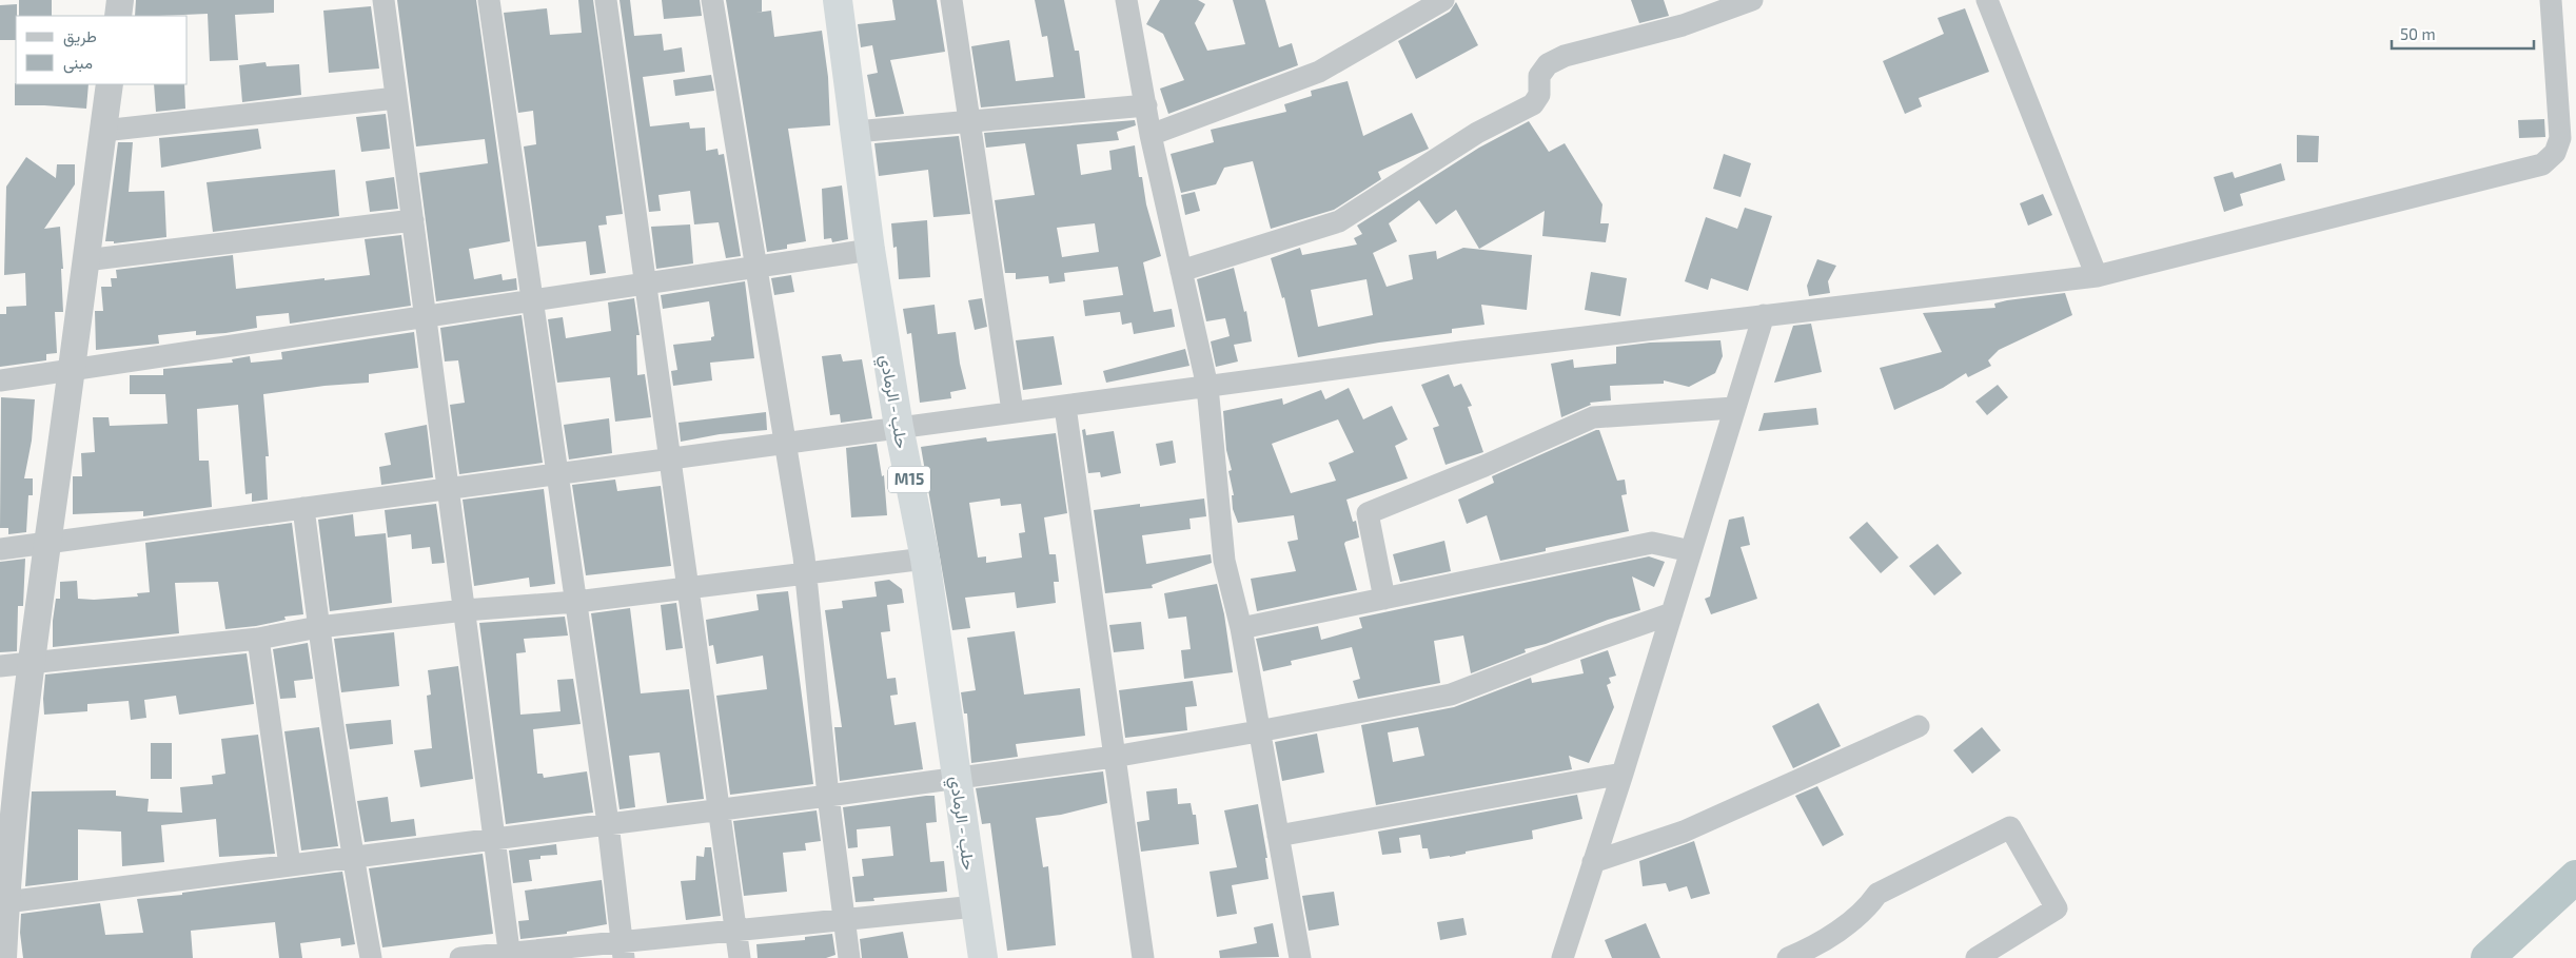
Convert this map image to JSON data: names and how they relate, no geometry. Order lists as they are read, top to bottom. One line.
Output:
{"streets":{"highway":["حلب - الرمادي","M15"]},"legend":["طريق","مبنى"],"scale_bar":"50 m"}
